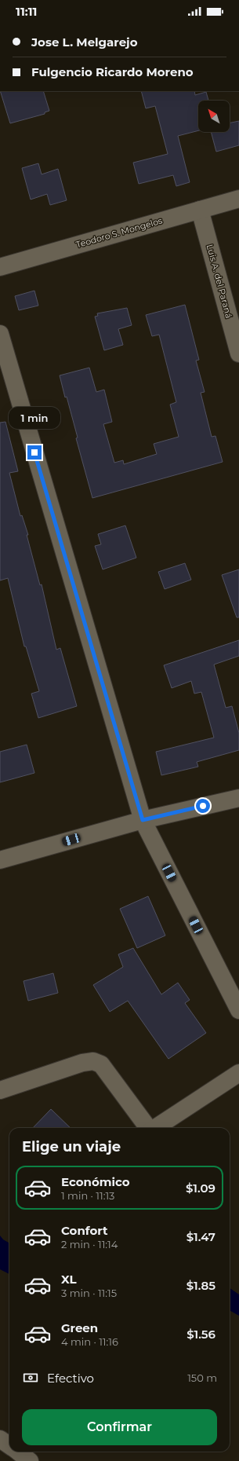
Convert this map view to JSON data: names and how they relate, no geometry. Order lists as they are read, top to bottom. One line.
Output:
{"streets":{"street":["Teodoro S. Mongelos","Luis A. del Paraná"]},"crossings":[["Teodoro S. Mongelos","Luis A. del Paraná"]],"north":"top left","page":{"status":"11:11","banner":["Jose L. Melgarejo","Fulgencio Ricardo Moreno"],"bubble":"1 min","heading":"Elige un viaje","list":[{"name":"Económico","note":"1 min · 11:13","value":"$1.09"},{"name":"Confort","note":"2 min · 11:14","value":"$1.47"},{"name":"XL","note":"3 min · 11:15","value":"$1.85"},{"name":"Green","note":"4 min · 11:16","value":"$1.56"}],"pay":["Efectivo","150 m"],"buttons":"Confirmar"}}
